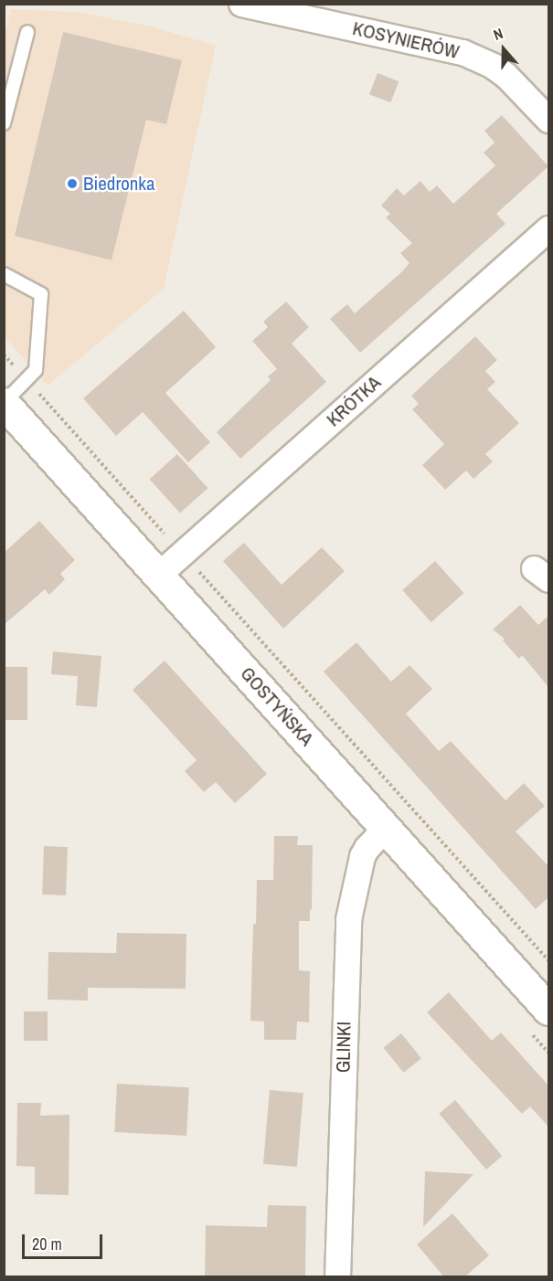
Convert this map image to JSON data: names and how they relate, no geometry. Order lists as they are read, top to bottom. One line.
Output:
{"streets":{"street":["KOSYNIERÓW","KRÓTKA","GOSTYŃSKA","GLINKI"]},"crossings":[["KRÓTKA","GOSTYŃSKA"],["GOSTYŃSKA","GLINKI"]],"places":["Biedronka"],"scale_bar":"20 m","north":"top"}
